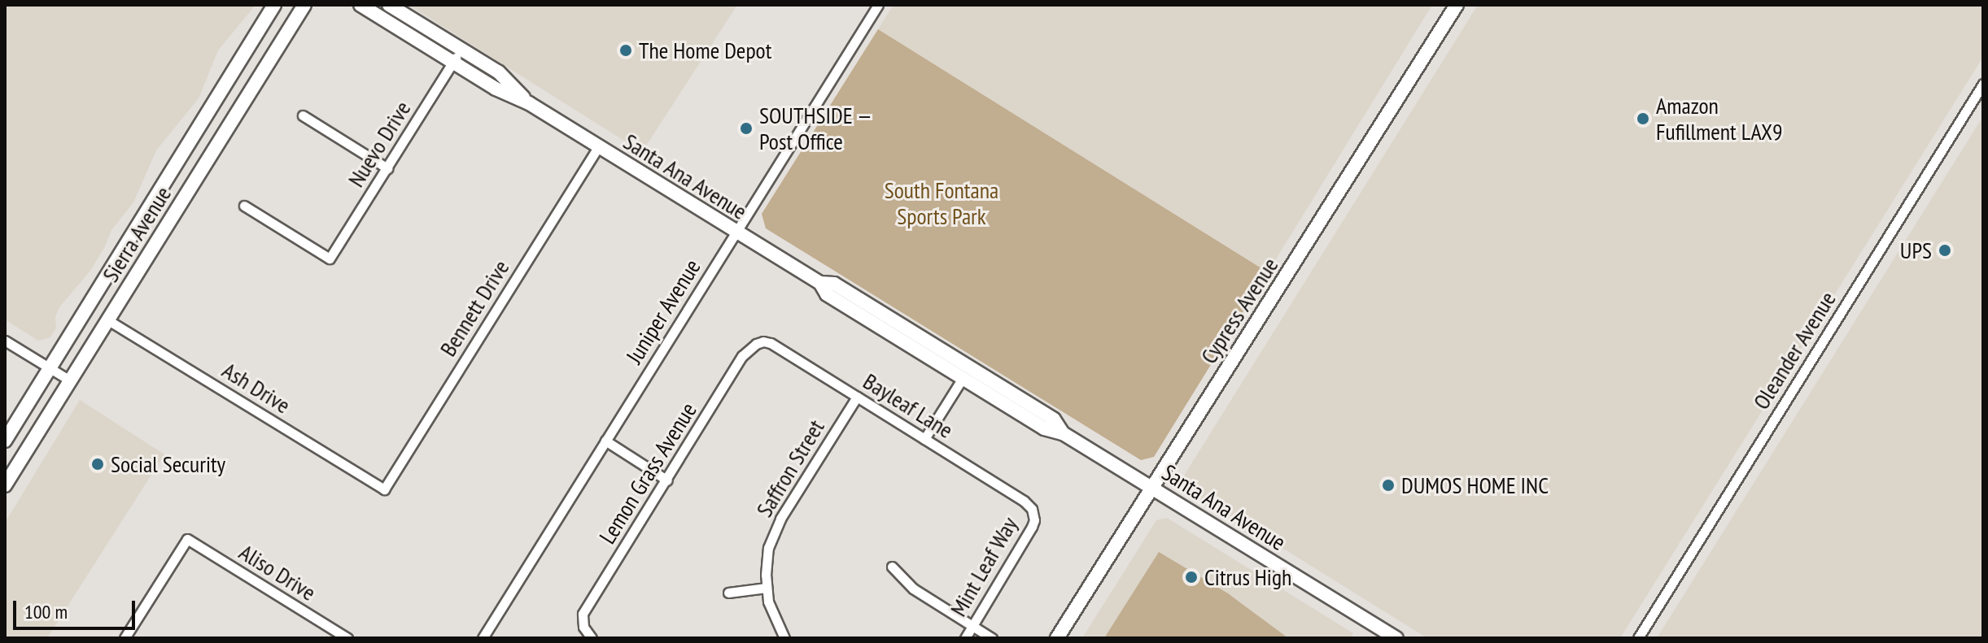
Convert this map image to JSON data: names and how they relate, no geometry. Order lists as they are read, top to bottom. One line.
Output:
{"streets":{"street":["Nuevo Drive","Santa Ana Avenue","Sierra Avenue","Bennett Drive","Cypress Avenue","Juniper Avenue","Oleander Avenue","Ash Drive","Bayleaf Lane","Saffron Street","Lemon Grass Avenue","Mint Leaf Way","Aliso Drive"]},"crossings":[["Nuevo Drive","Santa Ana Avenue"],["Santa Ana Avenue","Bennett Drive"],["Santa Ana Avenue","Cypress Avenue"],["Santa Ana Avenue","Juniper Avenue"],["Sierra Avenue","Ash Drive"],["Bennett Drive","Ash Drive"],["Bayleaf Lane","Saffron Street"],["Bayleaf Lane","Lemon Grass Avenue"],["Bayleaf Lane","Mint Leaf Way"]],"parks":["South Fontana Sports Park"],"places":["The Home Depot","Amazon Fufillment LAX9","SOUTHSIDE — Post Office","UPS","Social Security","DUMOS HOME INC","Citrus High"],"scale_bar":"100 m"}
